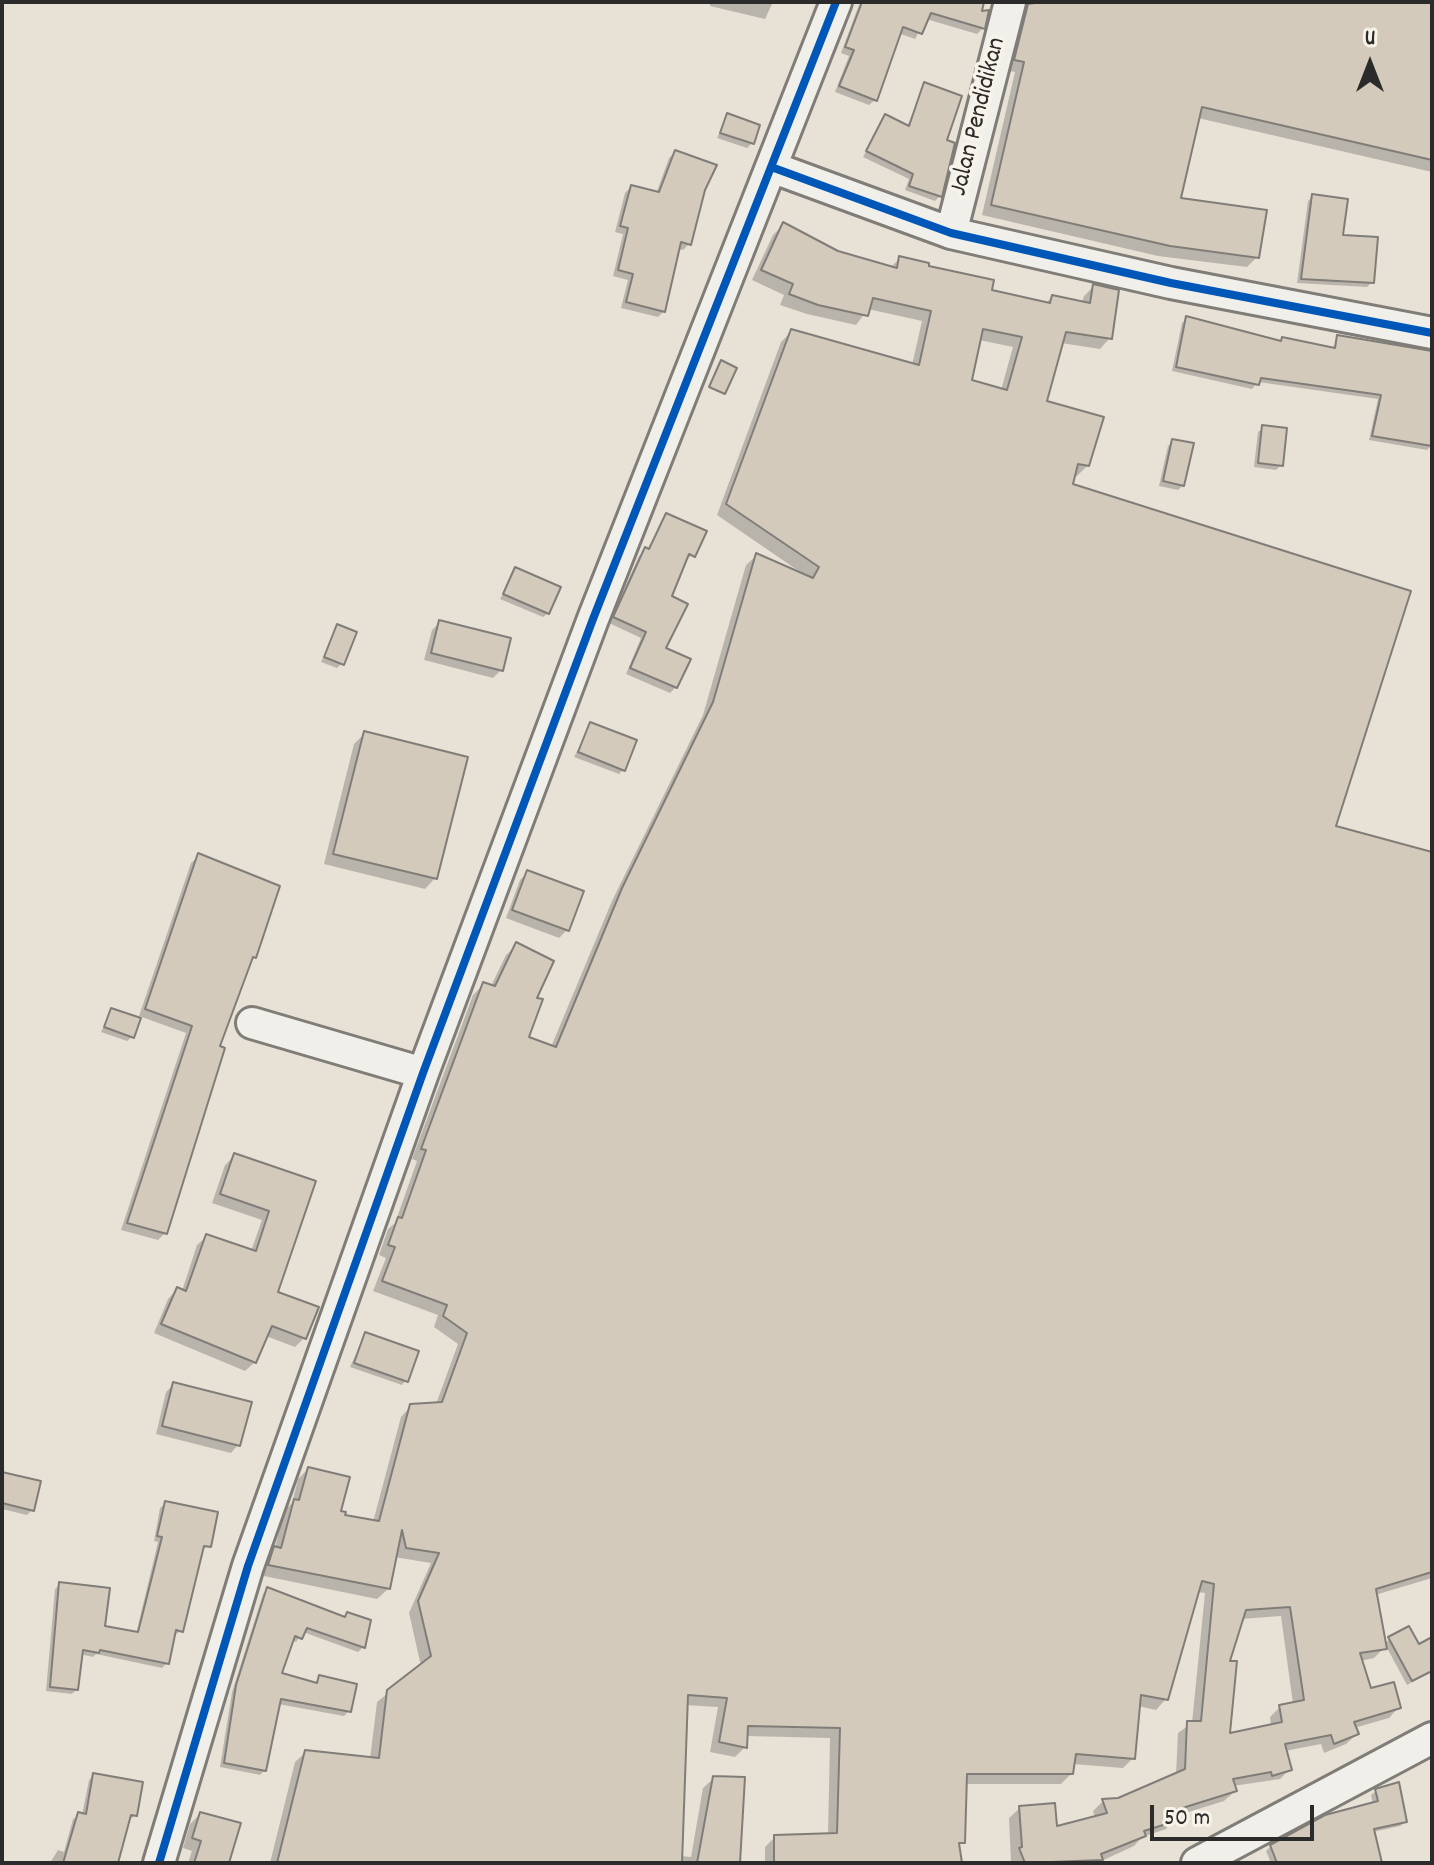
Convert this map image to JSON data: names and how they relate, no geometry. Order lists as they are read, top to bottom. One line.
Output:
{"streets":{"street":["Jalan Pendidikan"]},"scale_bar":"50 m","north":"top"}
